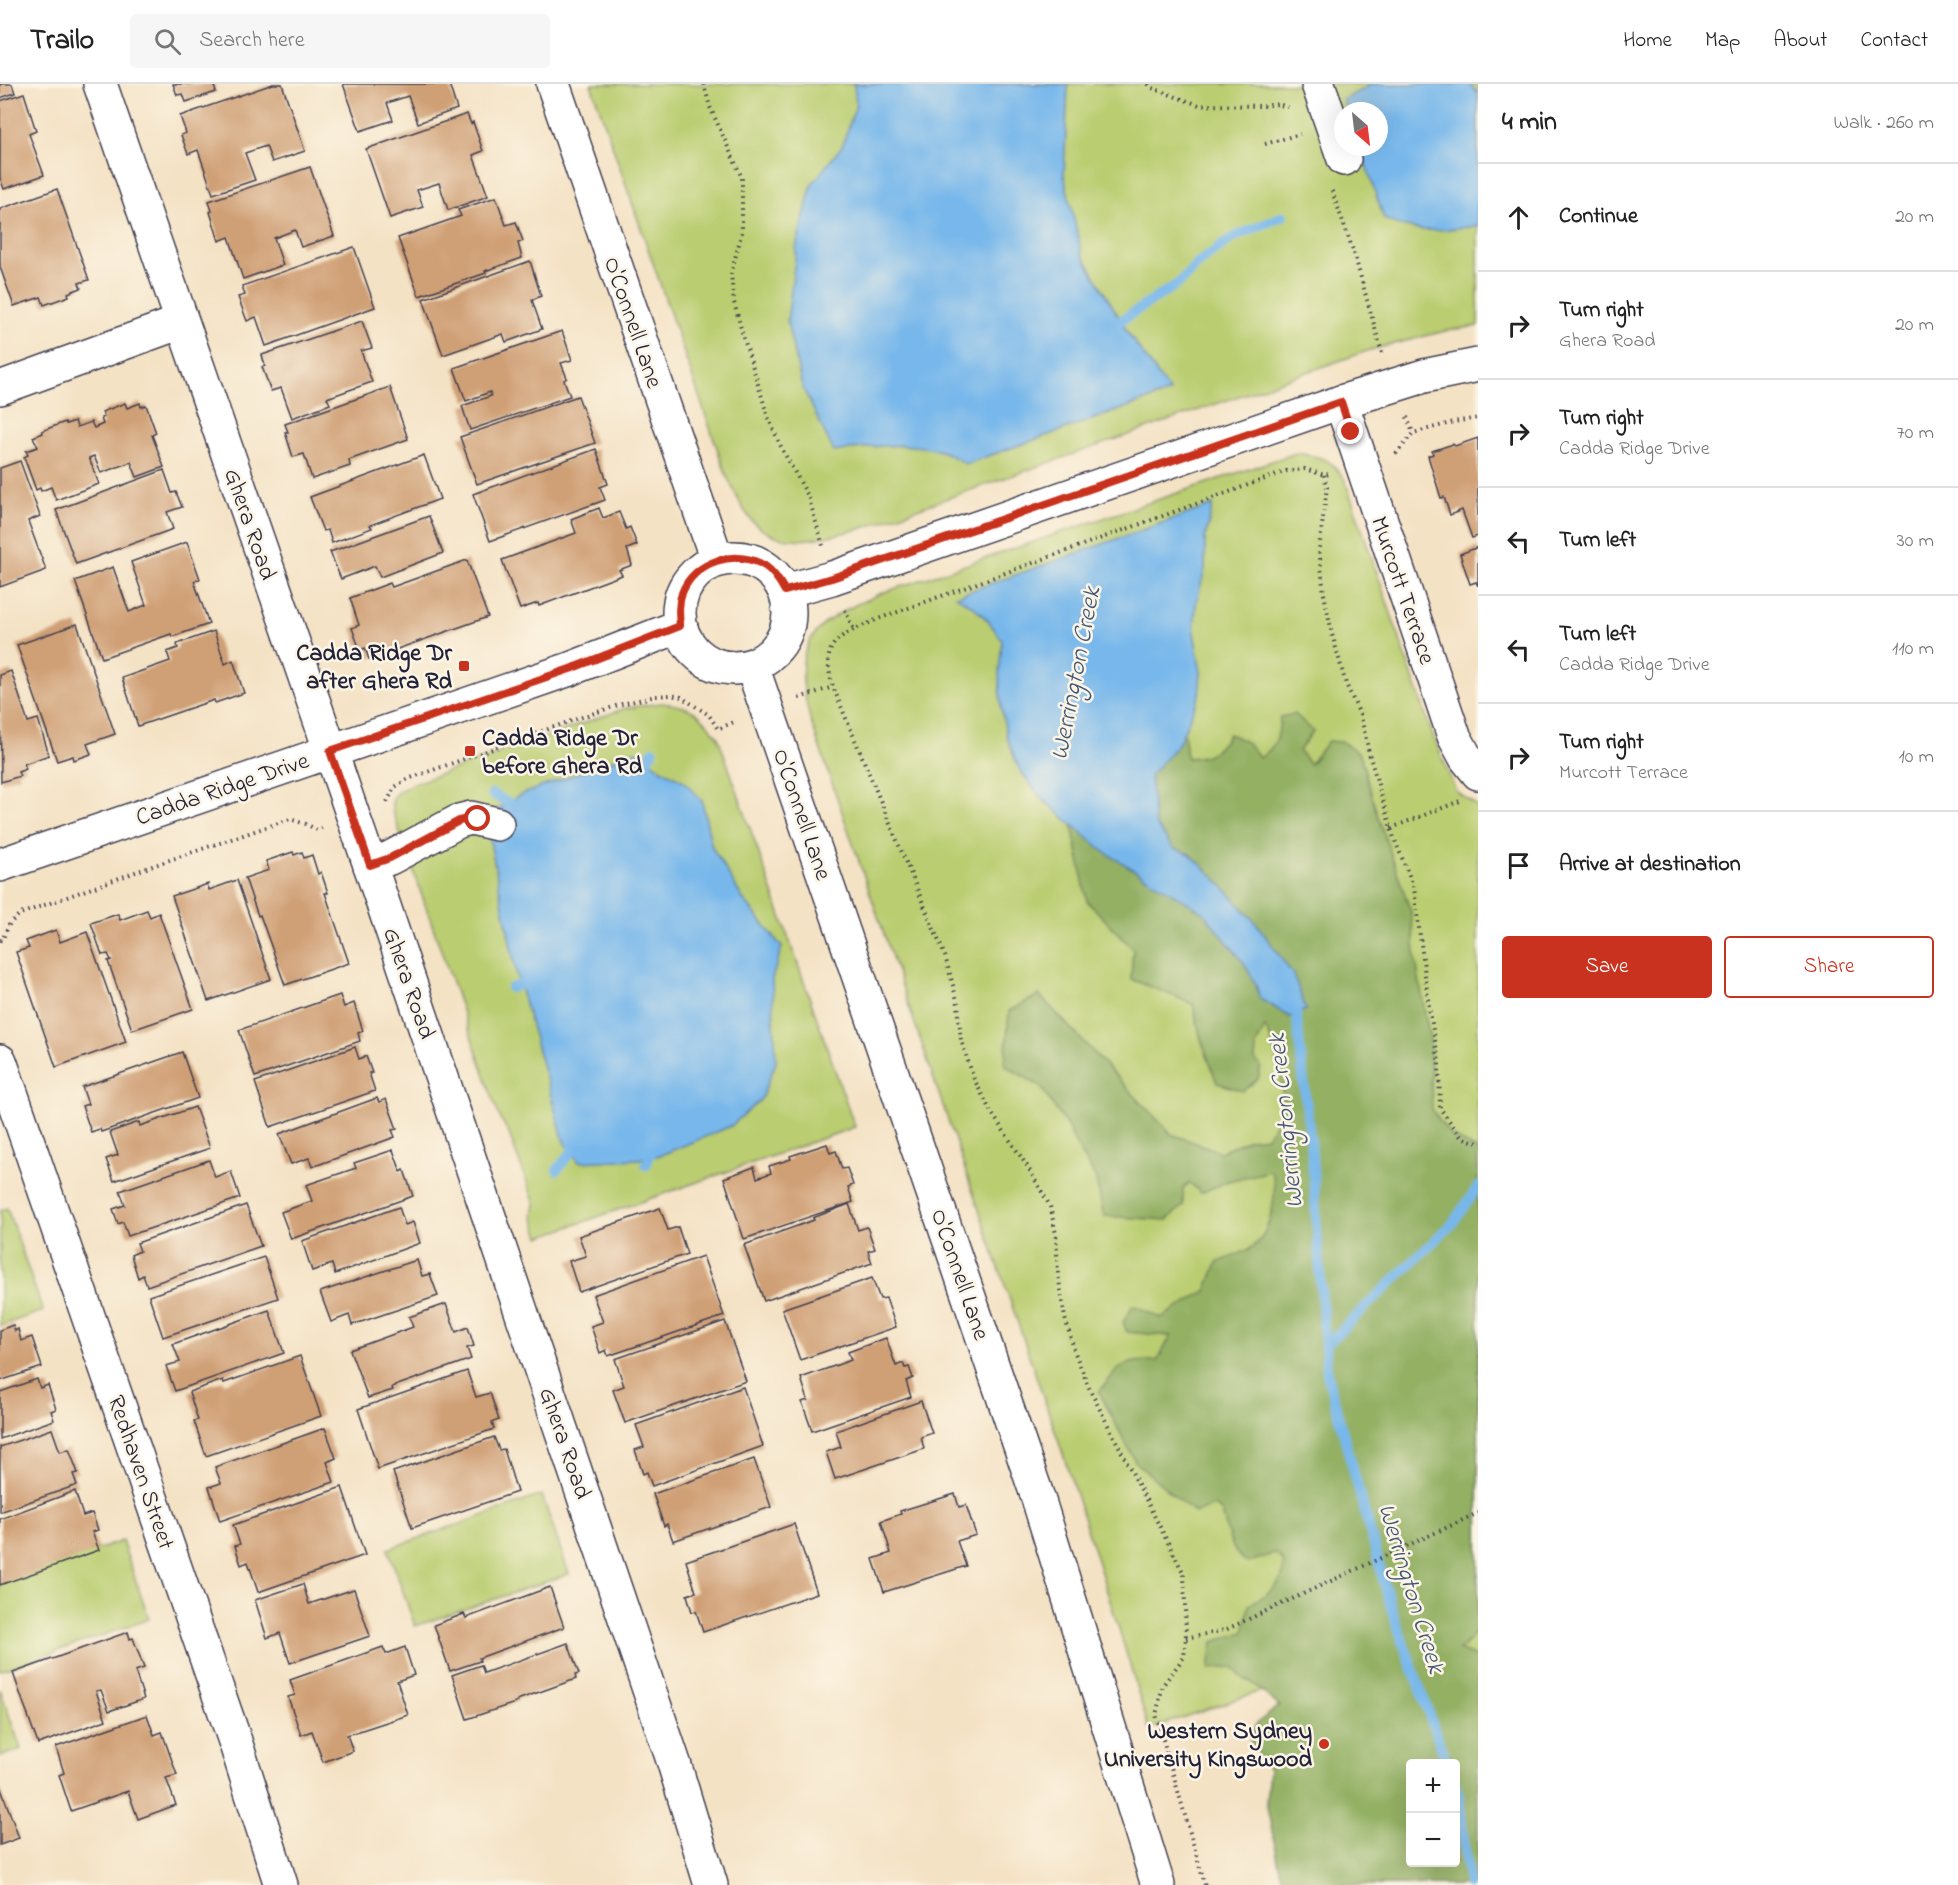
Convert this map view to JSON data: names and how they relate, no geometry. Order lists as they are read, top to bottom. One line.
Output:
{"streets":{"street":["O'Connell Lane","Ghera Road","Murcott Terrace","Cadda Ridge Drive","Redhaven Street"]},"crossings":[["O'Connell Lane","Cadda Ridge Drive"],["Ghera Road","Cadda Ridge Drive"]],"water":["Werrington Creek"],"places":{"transit":["Cadda Ridge Dr after Ghera Rd","Cadda Ridge Dr before Ghera Rd"],"other":["Western Sydney University Kingswood"]},"north":"bottom right","page":{"header":"Trailo","search":"Search here","nav":["Home","Map","About","Contact"],"heading":["4 min","Walk · 260 m"],"list":[["Continue","20 m"],["Turn right","Ghera Road","20 m"],["Turn right","Cadda Ridge Drive","70 m"],["Turn left","30 m"],["Turn left","Cadda Ridge Drive","110 m"],["Turn right","Murcott Terrace","10 m"],"Arrive at destination"],"buttons":["Save","Share"],"map_buttons":["+","−"]}}
